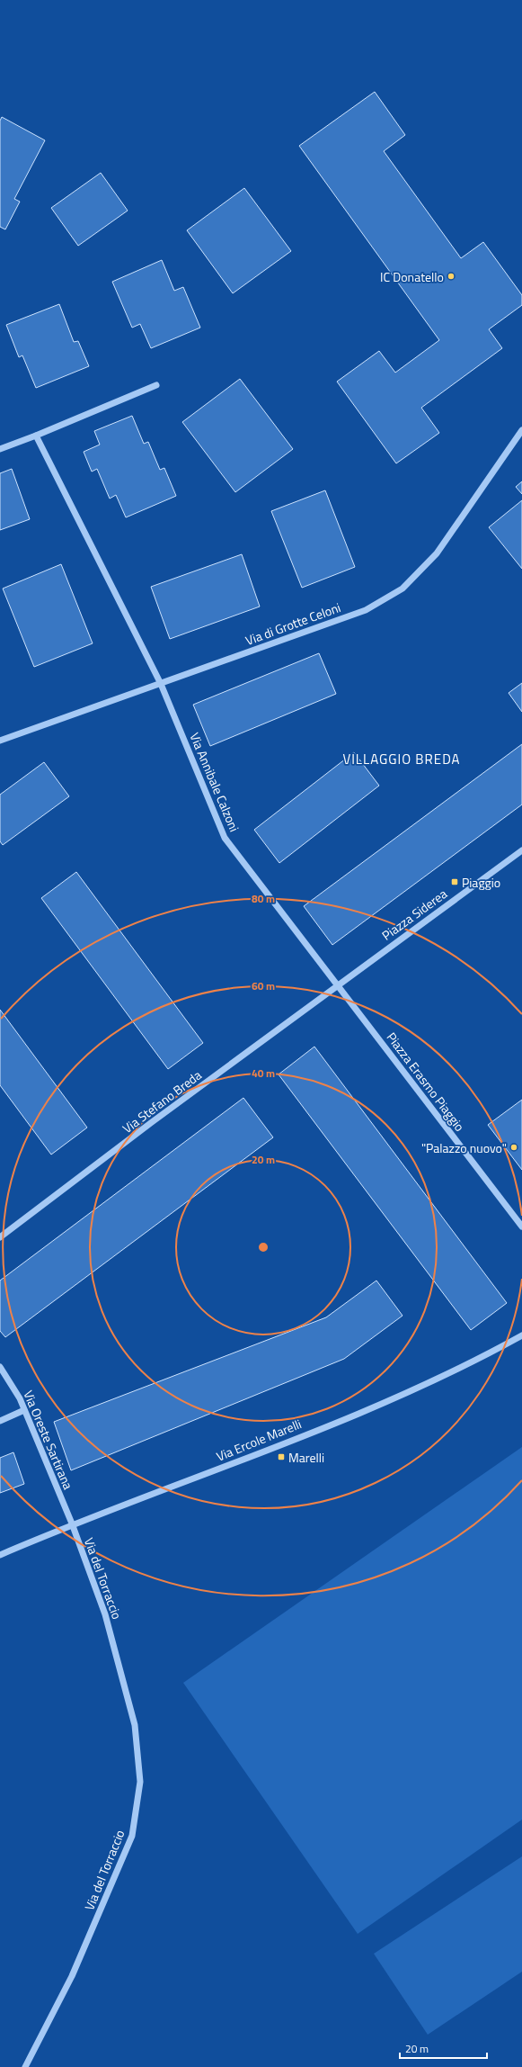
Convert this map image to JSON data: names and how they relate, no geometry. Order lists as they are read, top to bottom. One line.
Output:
{"streets":{"street":["Via di Grotte Celoni","Via Annibale Calzoni","Piazza Siderea","Piazza Erasmo Piaggio","Via Stefano Breda","Via Oreste Sartirana","Via Ercole Marelli","Via del Torraccio"]},"crossings":[["Via di Grotte Celoni","Via Annibale Calzoni"],["Via Annibale Calzoni","Piazza Siderea"],["Via Annibale Calzoni","Piazza Erasmo Piaggio"],["Via Annibale Calzoni","Via Stefano Breda"],["Piazza Siderea","Piazza Erasmo Piaggio"],["Piazza Siderea","Via Stefano Breda"],["Piazza Erasmo Piaggio","Via Stefano Breda"],["Via Oreste Sartirana","Via Ercole Marelli"],["Via Oreste Sartirana","Via del Torraccio"],["Via Ercole Marelli","Via del Torraccio"]],"districts":["VILLAGGIO BREDA"],"places":{"other":["IC Donatello","\"Palazzo nuovo\""],"transit":["Piaggio","Marelli"]},"scale_bar":"20 m","rings":["80 m","60 m","40 m","20 m"]}
